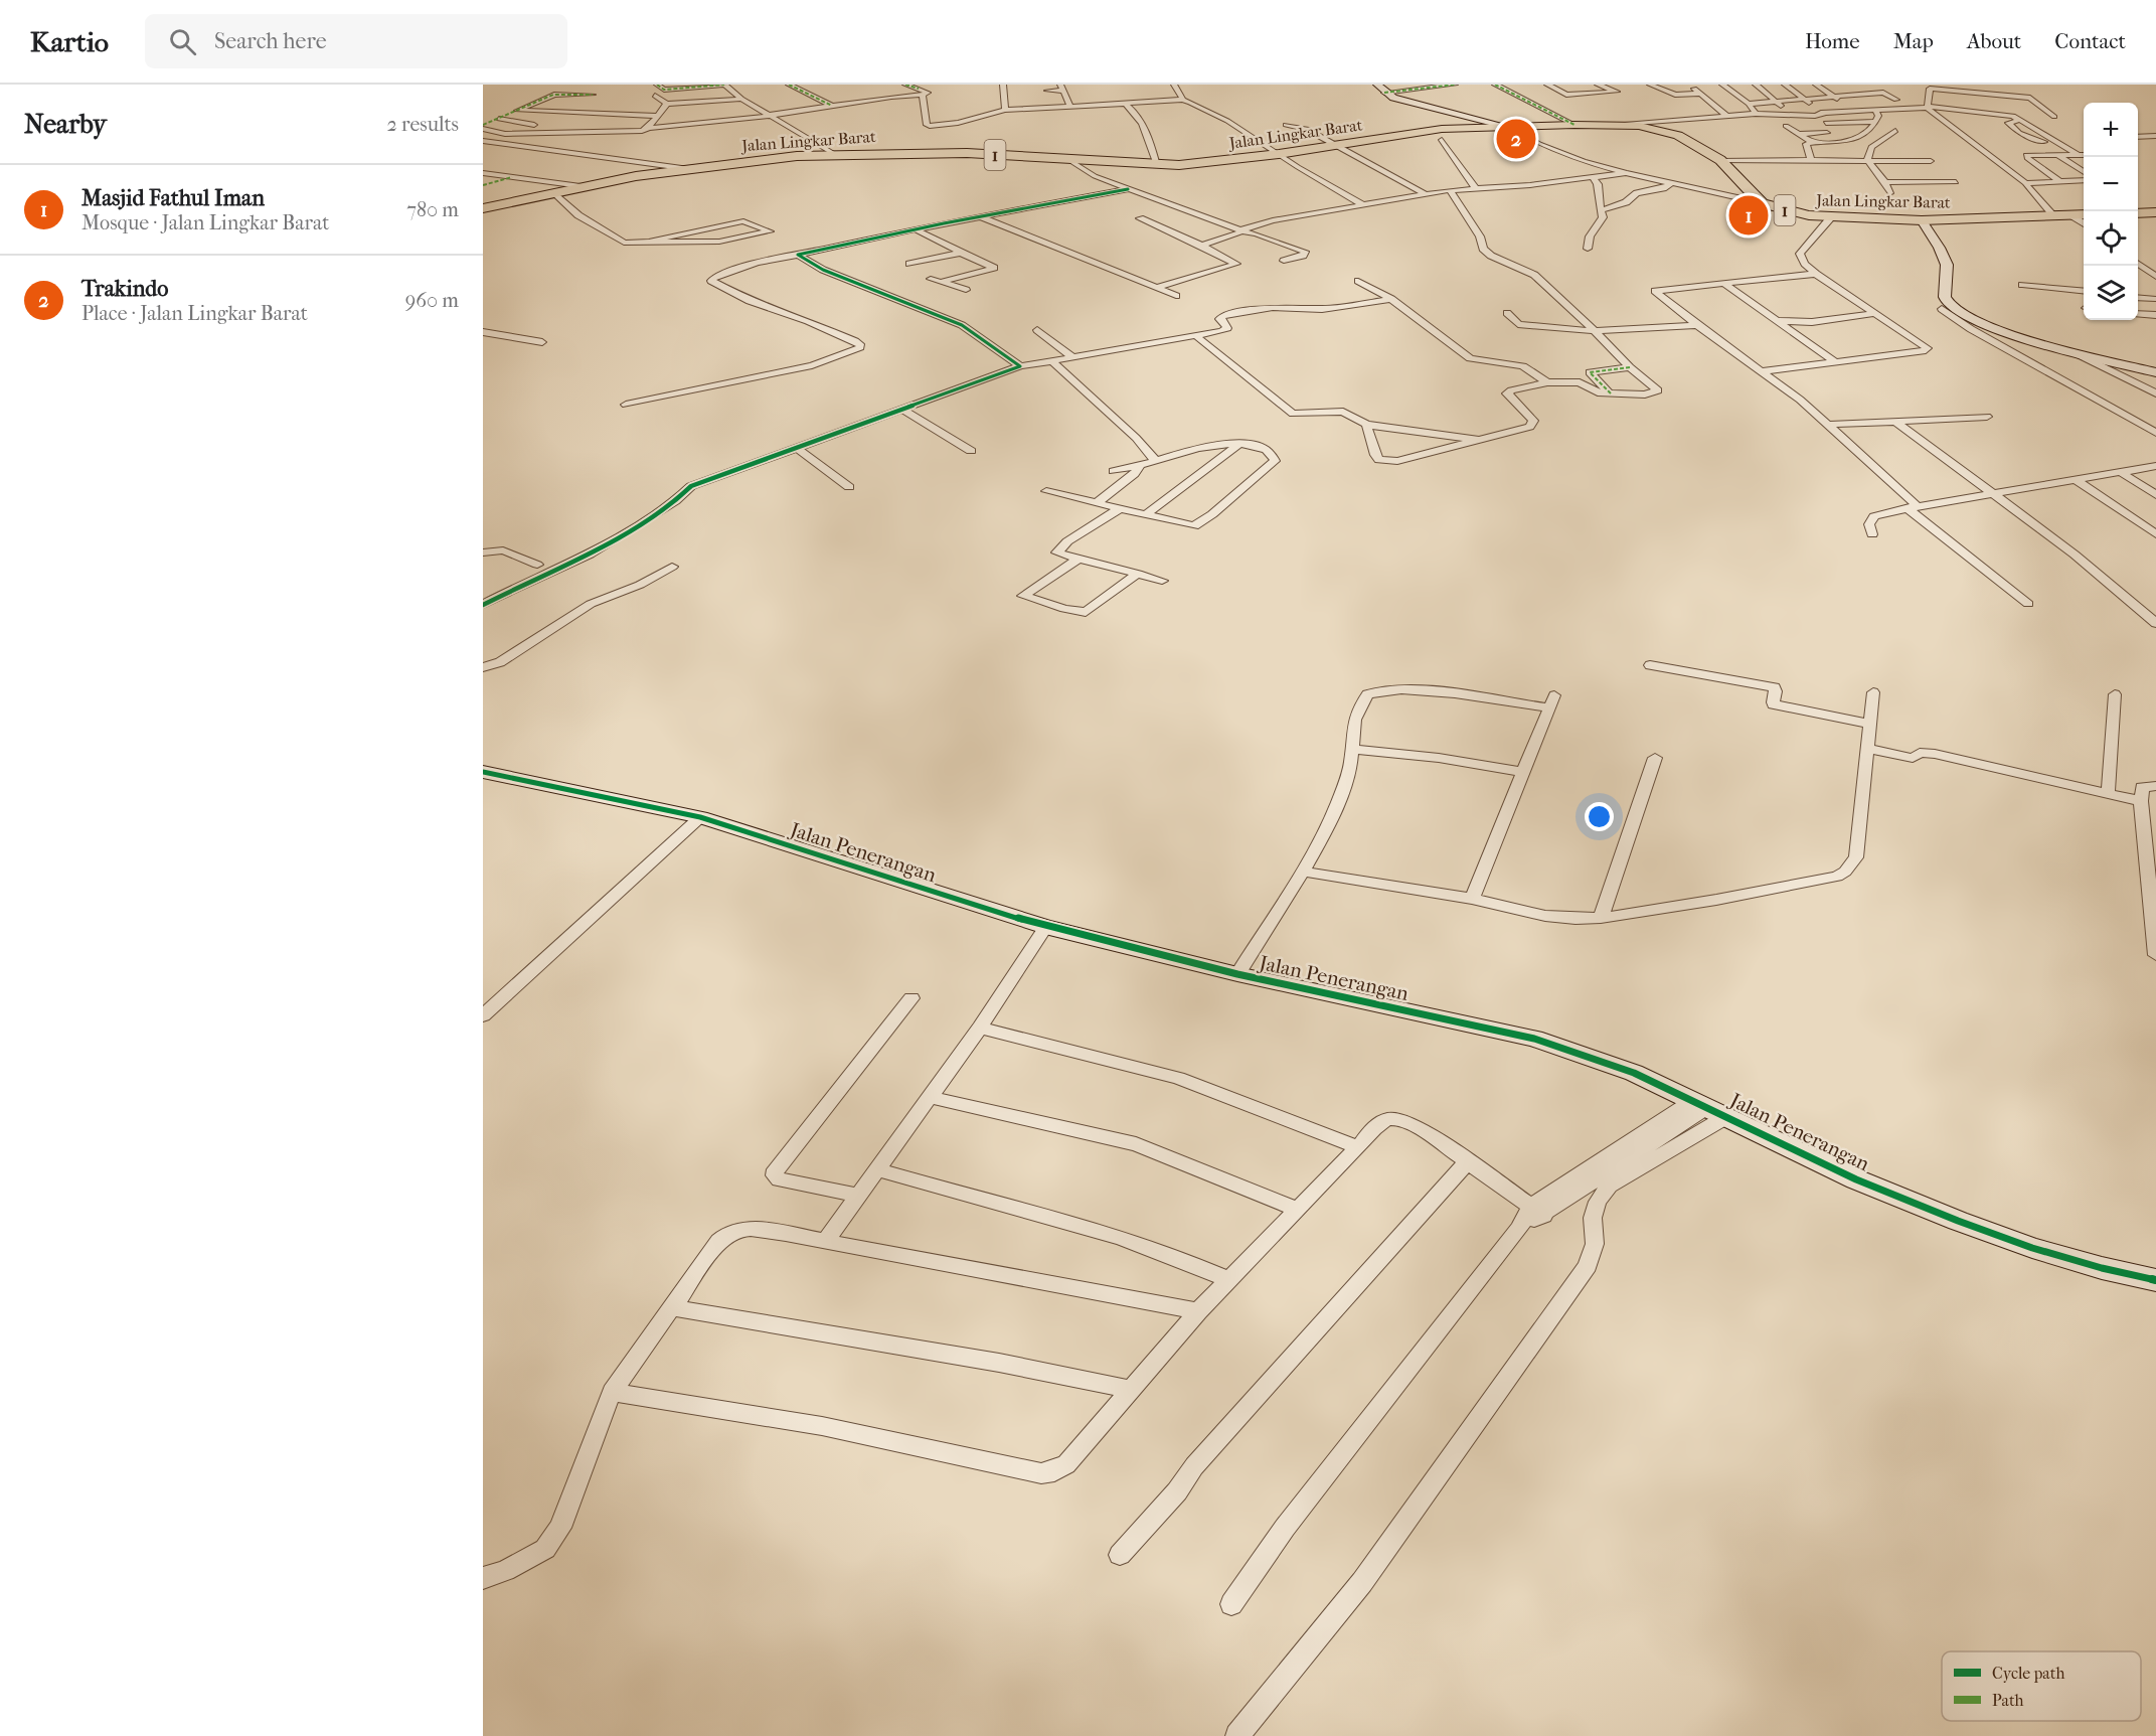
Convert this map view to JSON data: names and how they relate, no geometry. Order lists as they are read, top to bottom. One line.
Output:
{"streets":{"highway":["Jalan Lingkar Barat","1"],"street":["Jalan Penerangan"]},"legend":["Cycle path","Path"],"page":{"header":"Kartio","search":"Search here","nav":["Home","Map","About","Contact"],"heading":["Nearby","2 results"],"map_buttons":["+","−"],"pins":["2","1"],"list":[{"mark":"1","name":"Masjid Fathul Iman","note":"Mosque · Jalan Lingkar Barat","value":"780 m"},{"mark":"2","name":"Trakindo","note":"Place · Jalan Lingkar Barat","value":"960 m"}]}}
